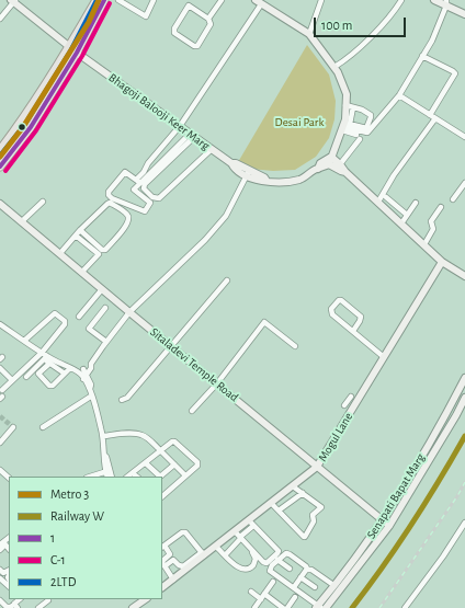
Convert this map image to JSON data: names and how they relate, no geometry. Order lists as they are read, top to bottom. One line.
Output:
{"streets":{"street":["Bhagoji Balooji Keer Marg","Sitaladevi Temple Road","Mogul Lane","Senapati Bapat Marg"]},"crossings":[["Sitaladevi Temple Road","Mogul Lane"],["Sitaladevi Temple Road","Senapati Bapat Marg"]],"parks":["Desai Park"],"lines":["metro line 3","transit line 1","transit line 2LTD","transit line C-1","rail line W"],"legend":["Metro 3","Railway W","1","C-1","2LTD"],"scale_bar":"100 m"}
